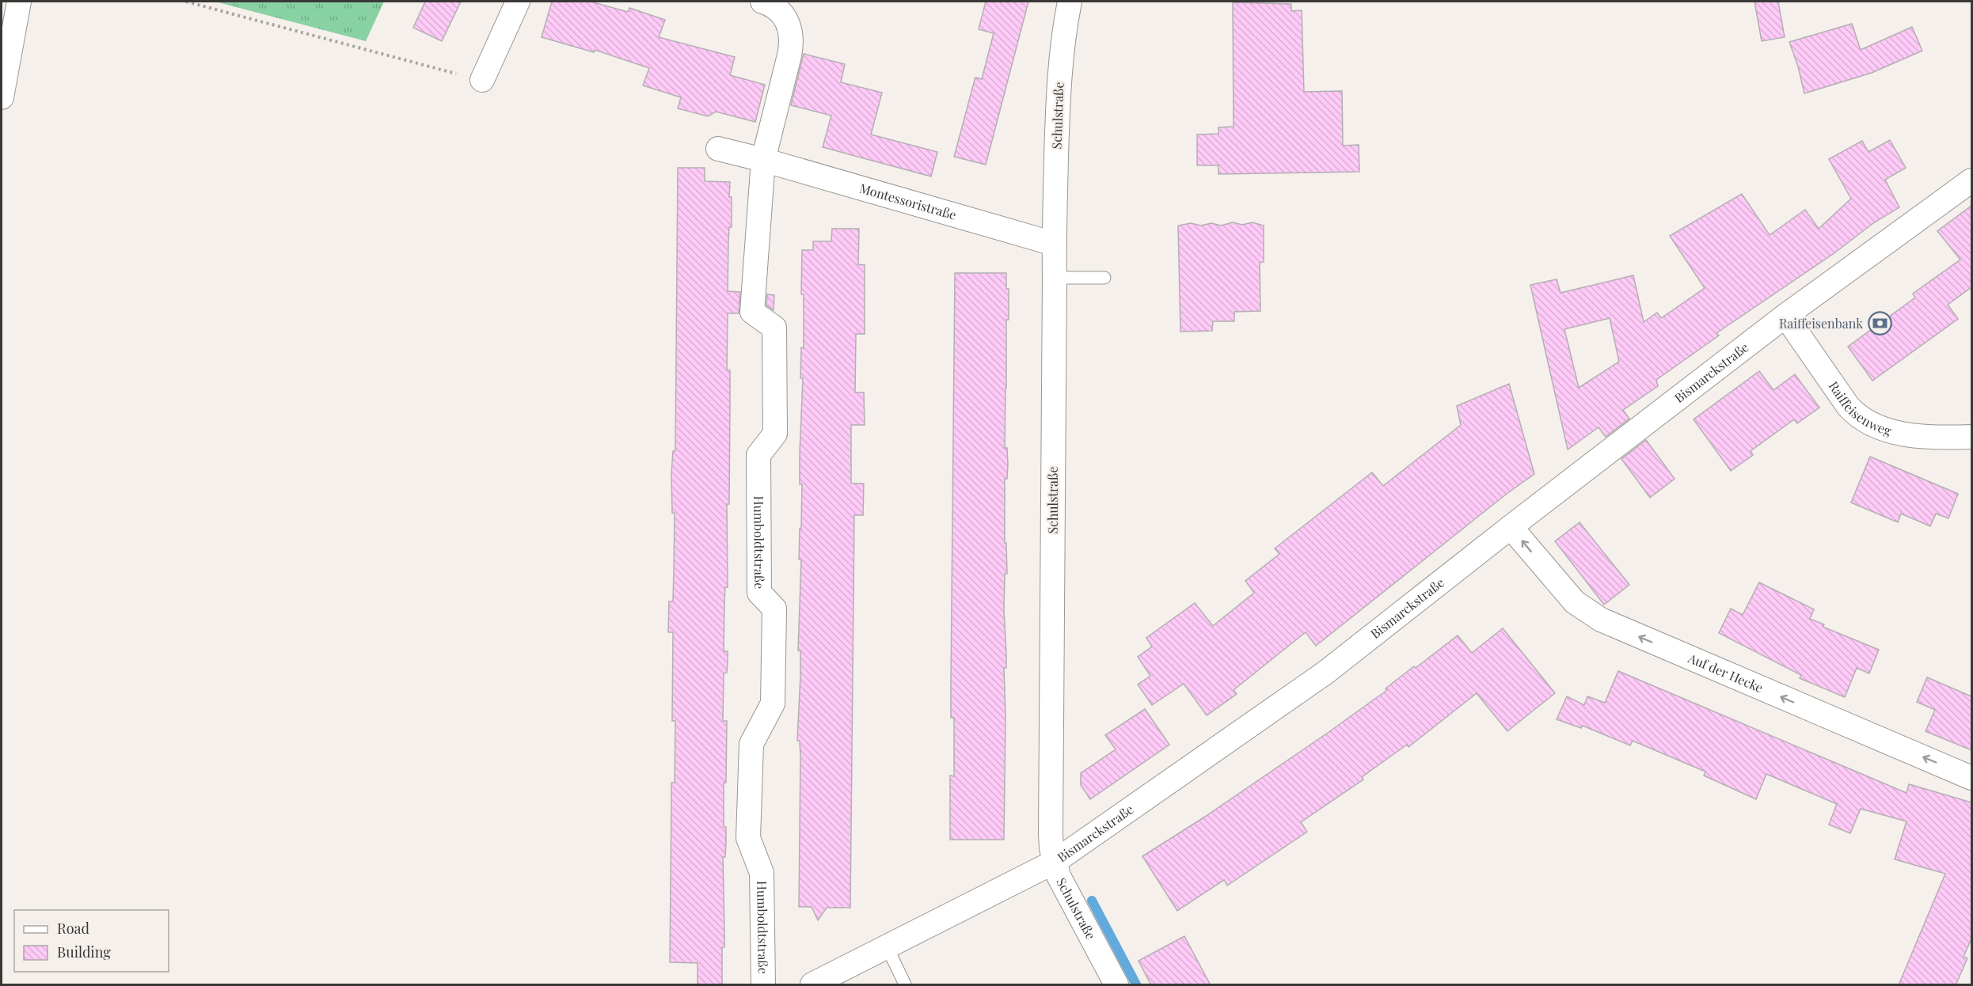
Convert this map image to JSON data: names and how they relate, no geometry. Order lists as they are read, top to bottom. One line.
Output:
{"streets":{"street":["Schulstraße","Montessoristraße","Bismarckstraße","Raiffeisenweg","Humboldtstraße","Auf der Hecke"]},"crossings":[["Schulstraße","Montessoristraße"],["Schulstraße","Bismarckstraße"],["Montessoristraße","Humboldtstraße"],["Bismarckstraße","Raiffeisenweg"],["Bismarckstraße","Auf der Hecke"]],"one_way":["Auf der Hecke"],"places":{"bank":["Raiffeisenbank"]},"legend":["Road","Building"]}
